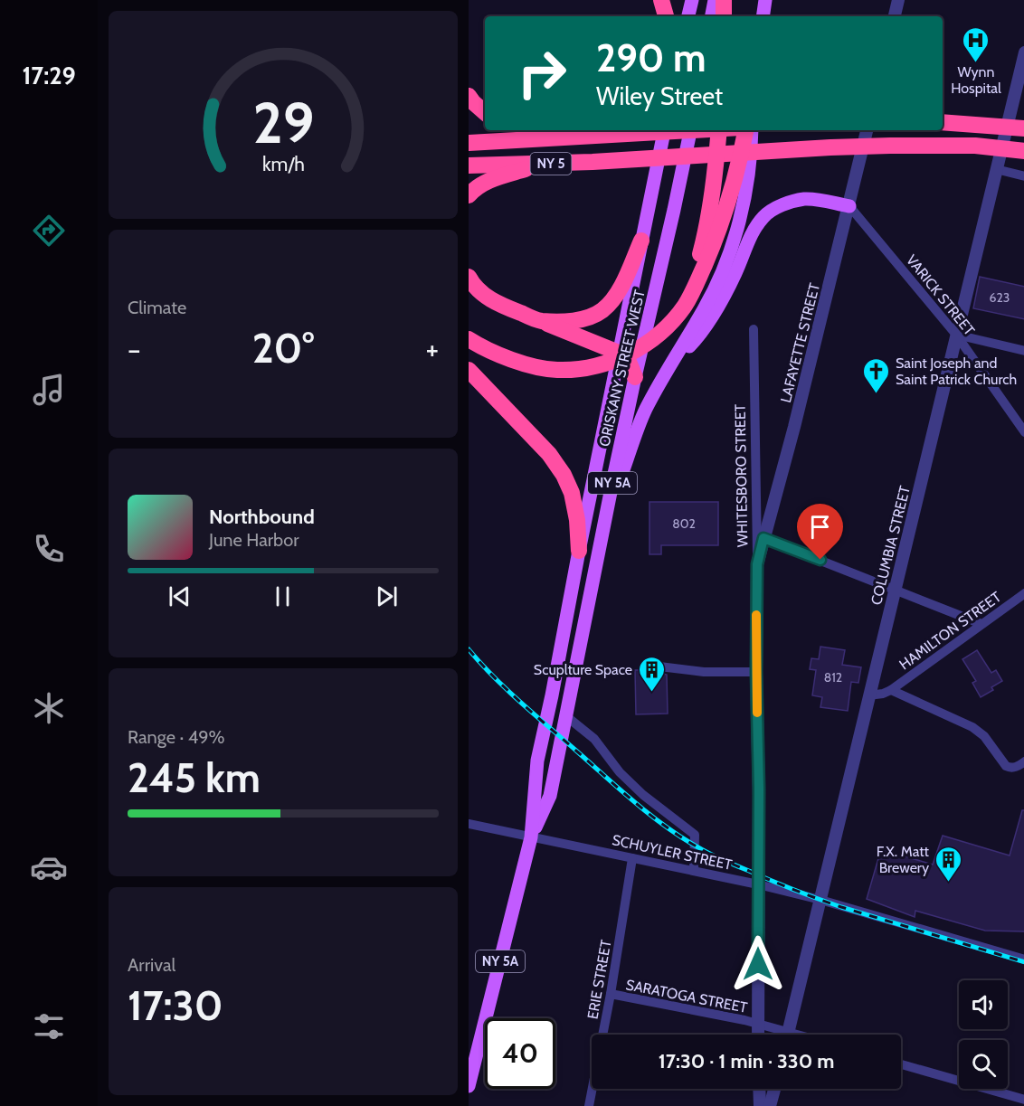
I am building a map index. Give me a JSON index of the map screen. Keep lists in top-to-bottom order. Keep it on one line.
{"streets":{"highway":["NY 5"],"main road":["ORISKANY STREET WEST","NY 5A"],"street":["VARICK STREET","LAFAYETTE STREET","WHITESBORO STREET","COLUMBIA STREET","HAMILTON STREET","SCHUYLER STREET","ERIE STREET","SARATOGA STREET"]},"crossings":[["VARICK STREET","LAFAYETTE STREET"],["VARICK STREET","COLUMBIA STREET"],["LAFAYETTE STREET","WHITESBORO STREET"],["ORISKANY STREET WEST","SCHUYLER STREET"],["WHITESBORO STREET","SCHUYLER STREET"],["WHITESBORO STREET","SARATOGA STREET"],["COLUMBIA STREET","SCHUYLER STREET"],["COLUMBIA STREET","SARATOGA STREET"],["SCHUYLER STREET","ERIE STREET"],["ERIE STREET","SARATOGA STREET"]],"places":{"hospital":["Wynn Hospital"],"church":["Saint Joseph and Saint Patrick Church"],"building":["Scuplture Space","F.X. Matt Brewery"]},"house_numbers":["623","802","812"],"page":{"tabs":"17:29","turn":["290 m","Wiley Street"],"tile":["Climate",["Range · 49%","245 km"],["Arrival","17:30"]],"heat":["−","20°","+"],"song":["Northbound","June Harbor"],"limit":"40","trip":"17:30 · 1 min · 330 m","gauge":["29","km/h"]}}
